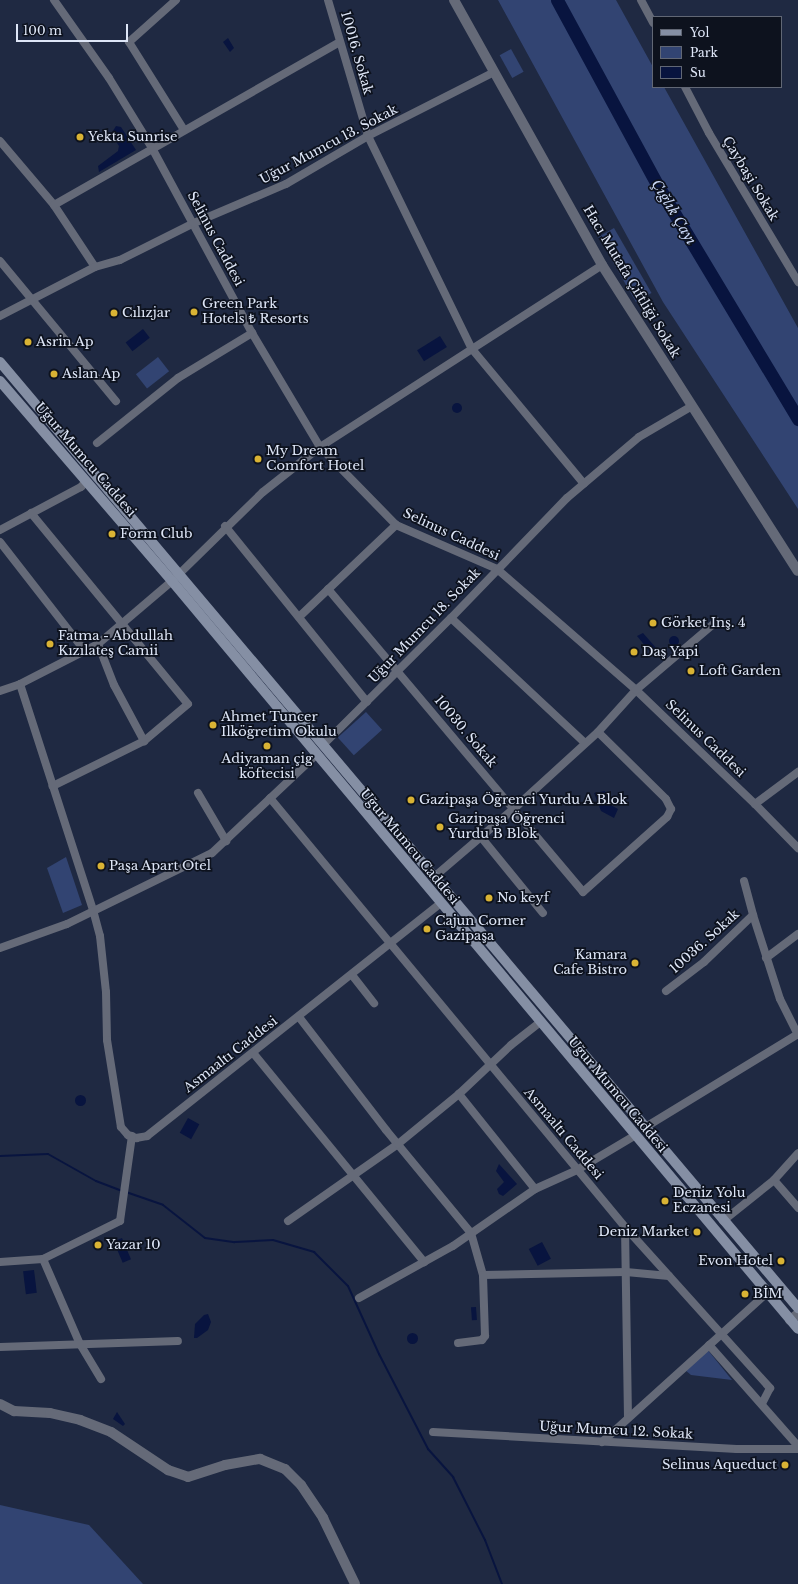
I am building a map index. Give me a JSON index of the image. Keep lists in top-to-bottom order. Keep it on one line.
{"streets":{"main road":["Uğur Mumcu Caddesi"],"street":["10016. Sokak","Uğur Mumcu 13. Sokak","Çaybaşi Sokak","Selinus Caddesi","Hacı Mutafa Çiftliği Sokak","Uğur Mumcu 18. Sokak","10030. Sokak","10036. Sokak","Asmaaltı Caddesi","Uğur Mumcu 12. Sokak"]},"crossings":[["10016. Sokak","Uğur Mumcu 13. Sokak"],["10016. Sokak","Uğur Mumcu 18. Sokak"],["Uğur Mumcu 13. Sokak","Selinus Caddesi"],["Uğur Mumcu 13. Sokak","Hacı Mutafa Çiftliği Sokak"],["Selinus Caddesi","Uğur Mumcu 18. Sokak"],["Hacı Mutafa Çiftliği Sokak","Uğur Mumcu 18. Sokak"],["Uğur Mumcu Caddesi","Uğur Mumcu 18. Sokak"],["Uğur Mumcu Caddesi","Asmaaltı Caddesi"],["Uğur Mumcu 18. Sokak","10030. Sokak"]],"water":["Çığlık Çayı"],"places":["Yekta Sunrise","Green Park Hotels ₺ Resorts","Cılızjar","Asrin Ap","Aslan Ap","My Dream Comfort Hotel","Form Club","Görket Inş. 4","Fatma - Abdullah Kızılateş Camii","Daş Yapi","Loft Garden","Ahmet Tuncer Ilköğretim Okulu","Adiyaman çig köftecisi","Gazipaşa Öğrenci Yurdu A Blok","Gazipaşa Öğrenci Yurdu B Blok","Paşa Apart Otel","No keyf","Cajun Corner Gazipaşa","Kamara Cafe Bistro","Deniz Yolu Eczanesi","Deniz Market","Yazar 10","Evon Hotel","BİM","Selinus Aqueduct"],"legend":["Yol","Park","Su"],"scale_bar":"100 m"}
